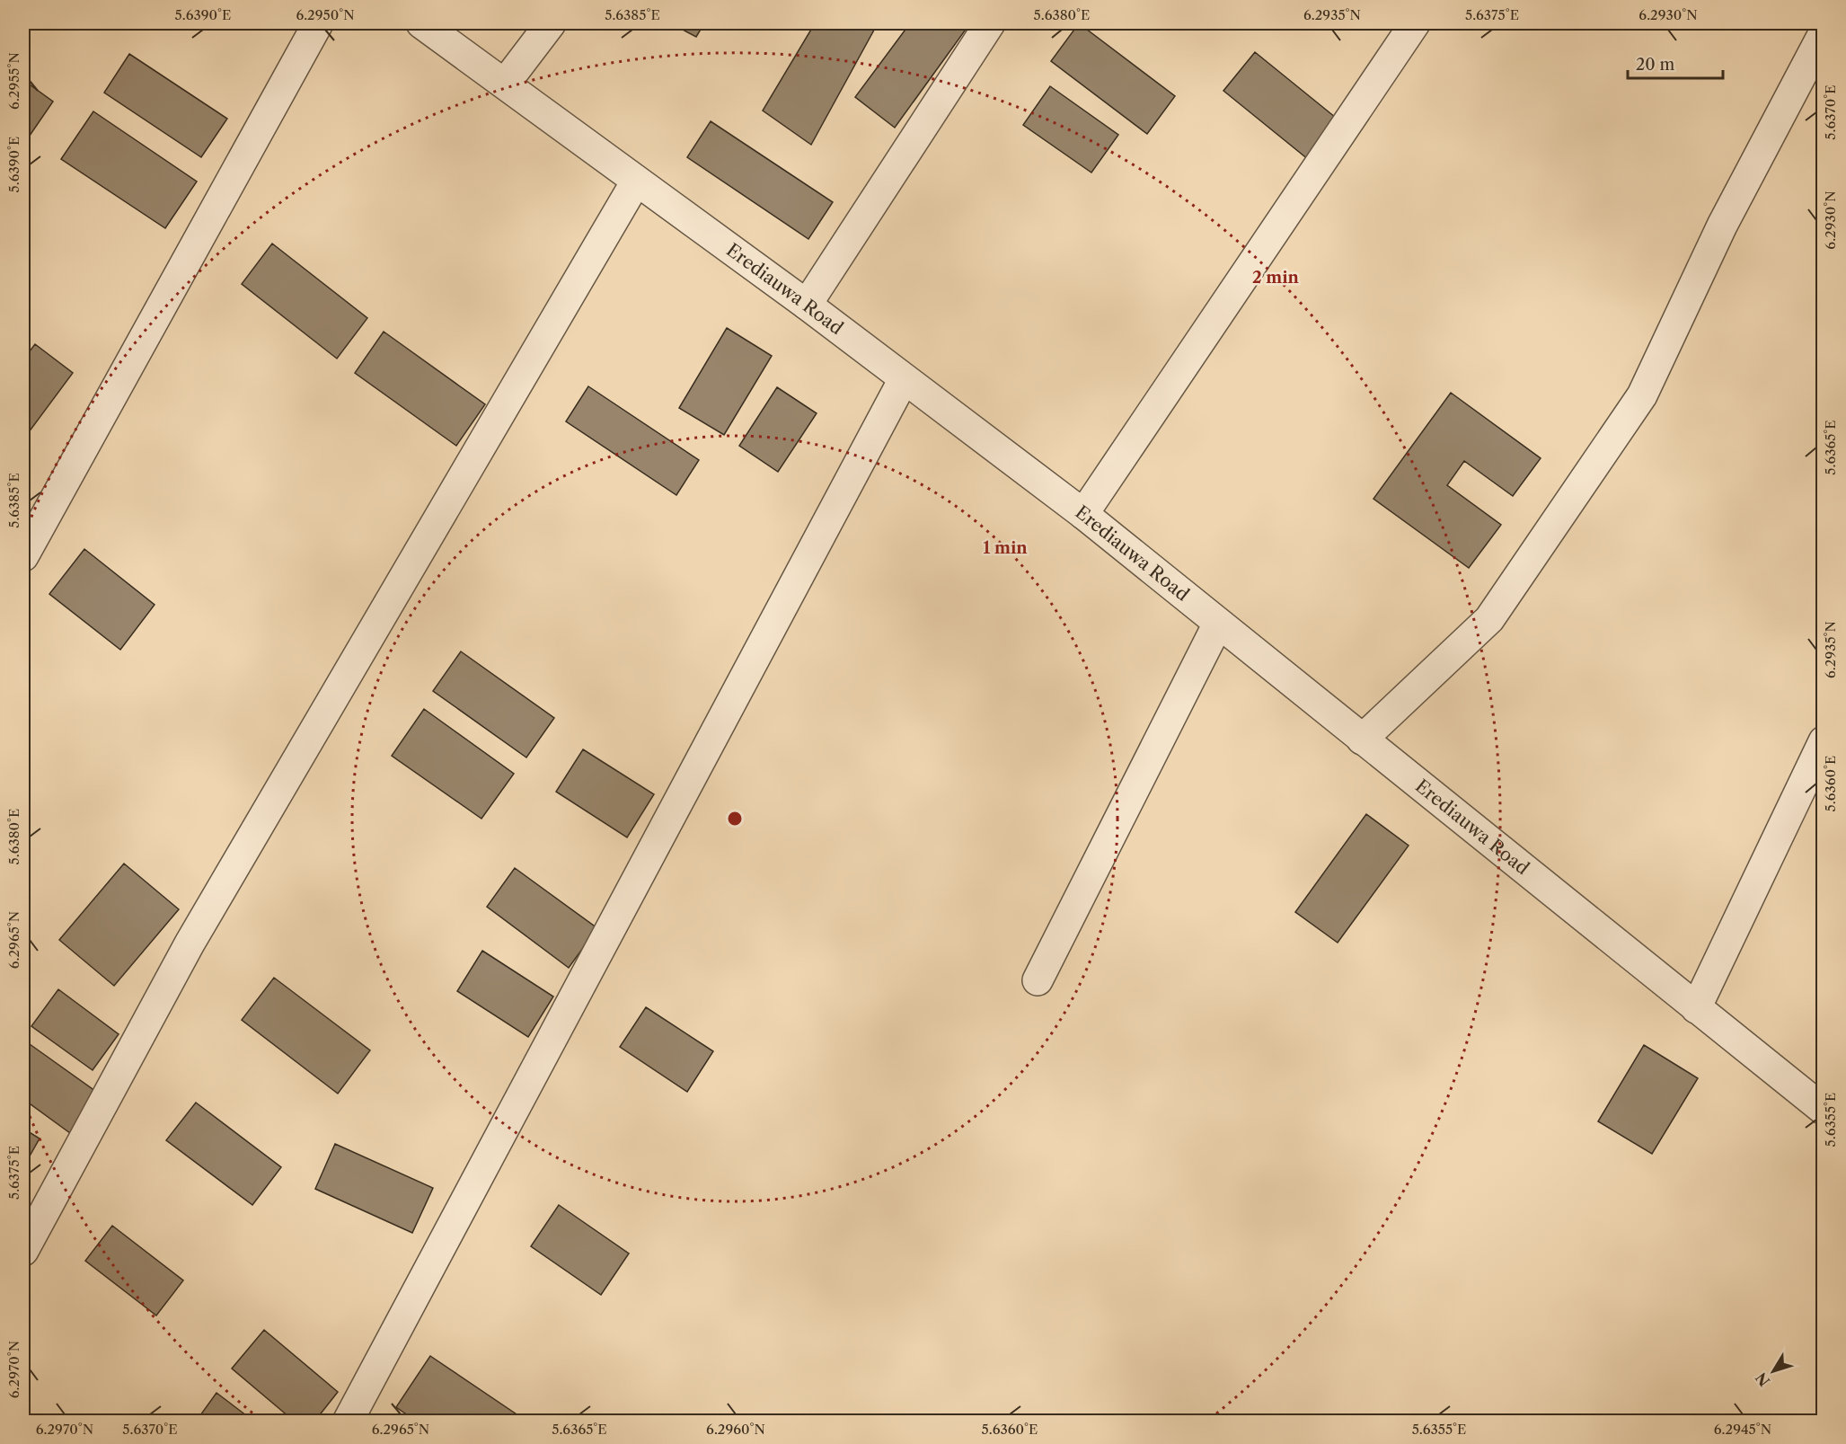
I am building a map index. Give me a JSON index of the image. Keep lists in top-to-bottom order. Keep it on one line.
{"streets":{"street":["Erediauwa Road"]},"scale_bar":"20 m","north":"bottom left","coordinates":["5.6390°E","6.2950°N","5.6385°E","5.6380°E","6.2935°N","5.6375°E","6.2930°N","6.2955°N","5.6370°E","5.6365°E","5.6360°E","6.2965°N","5.6355°E","6.2970°N","6.2960°N","6.2945°N"],"rings":["2 min","1 min"]}
